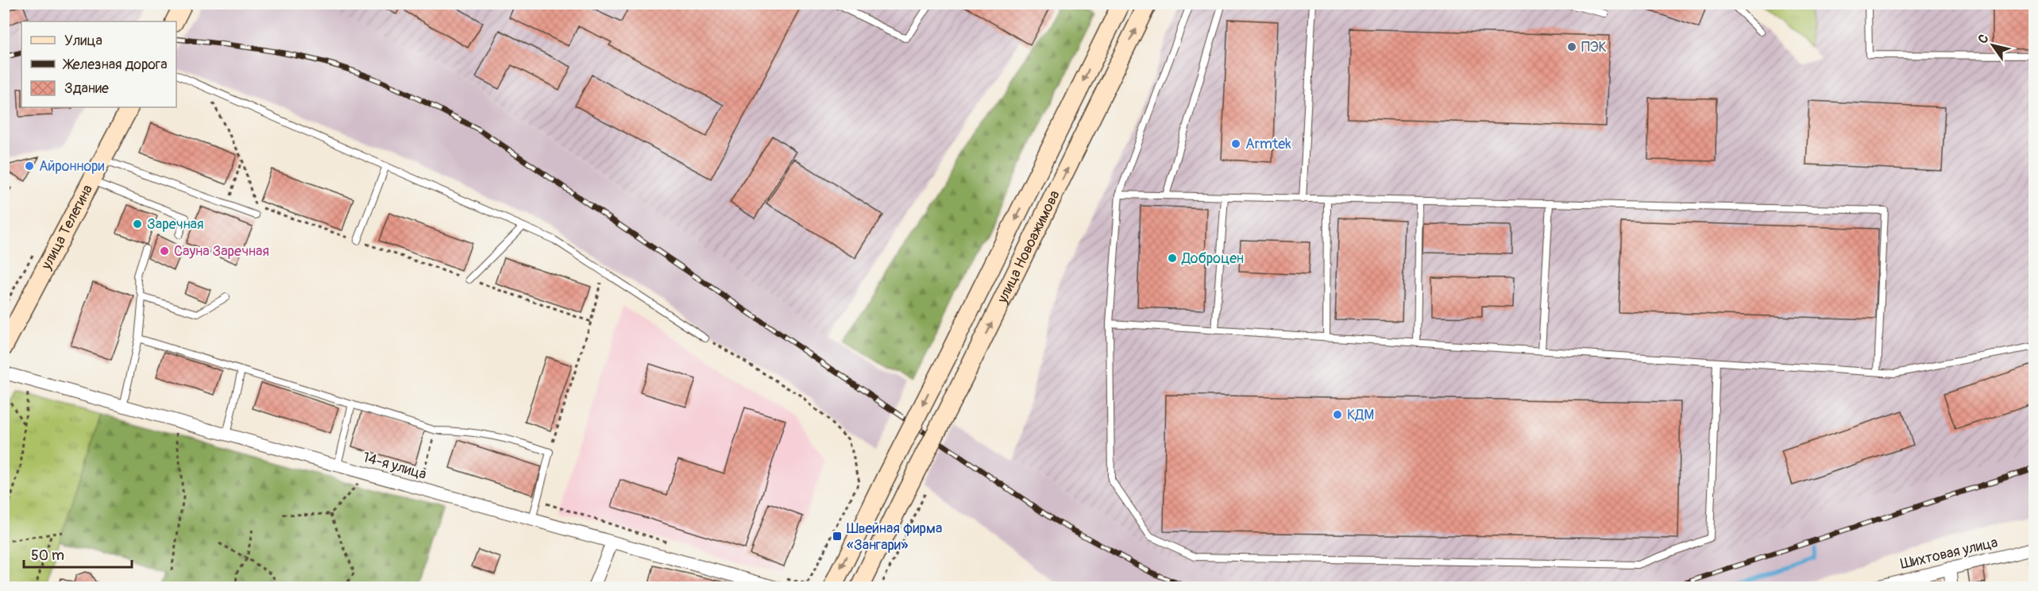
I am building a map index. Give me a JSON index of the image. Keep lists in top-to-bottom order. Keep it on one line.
{"streets":{"main road":["улица Телегина","улица Новоажимова"],"street":["14-я улица","Шихтовая улица"]},"places":{"other":["ПЭК","Armtek","Айроннори","Заречная","Сауна Заречная","Доброцен","КДМ"],"transit":["Швейная фирма «Зангари»"]},"legend":["Улица","Железная дорога","Здание"],"scale_bar":"50 m","north":"top left"}
